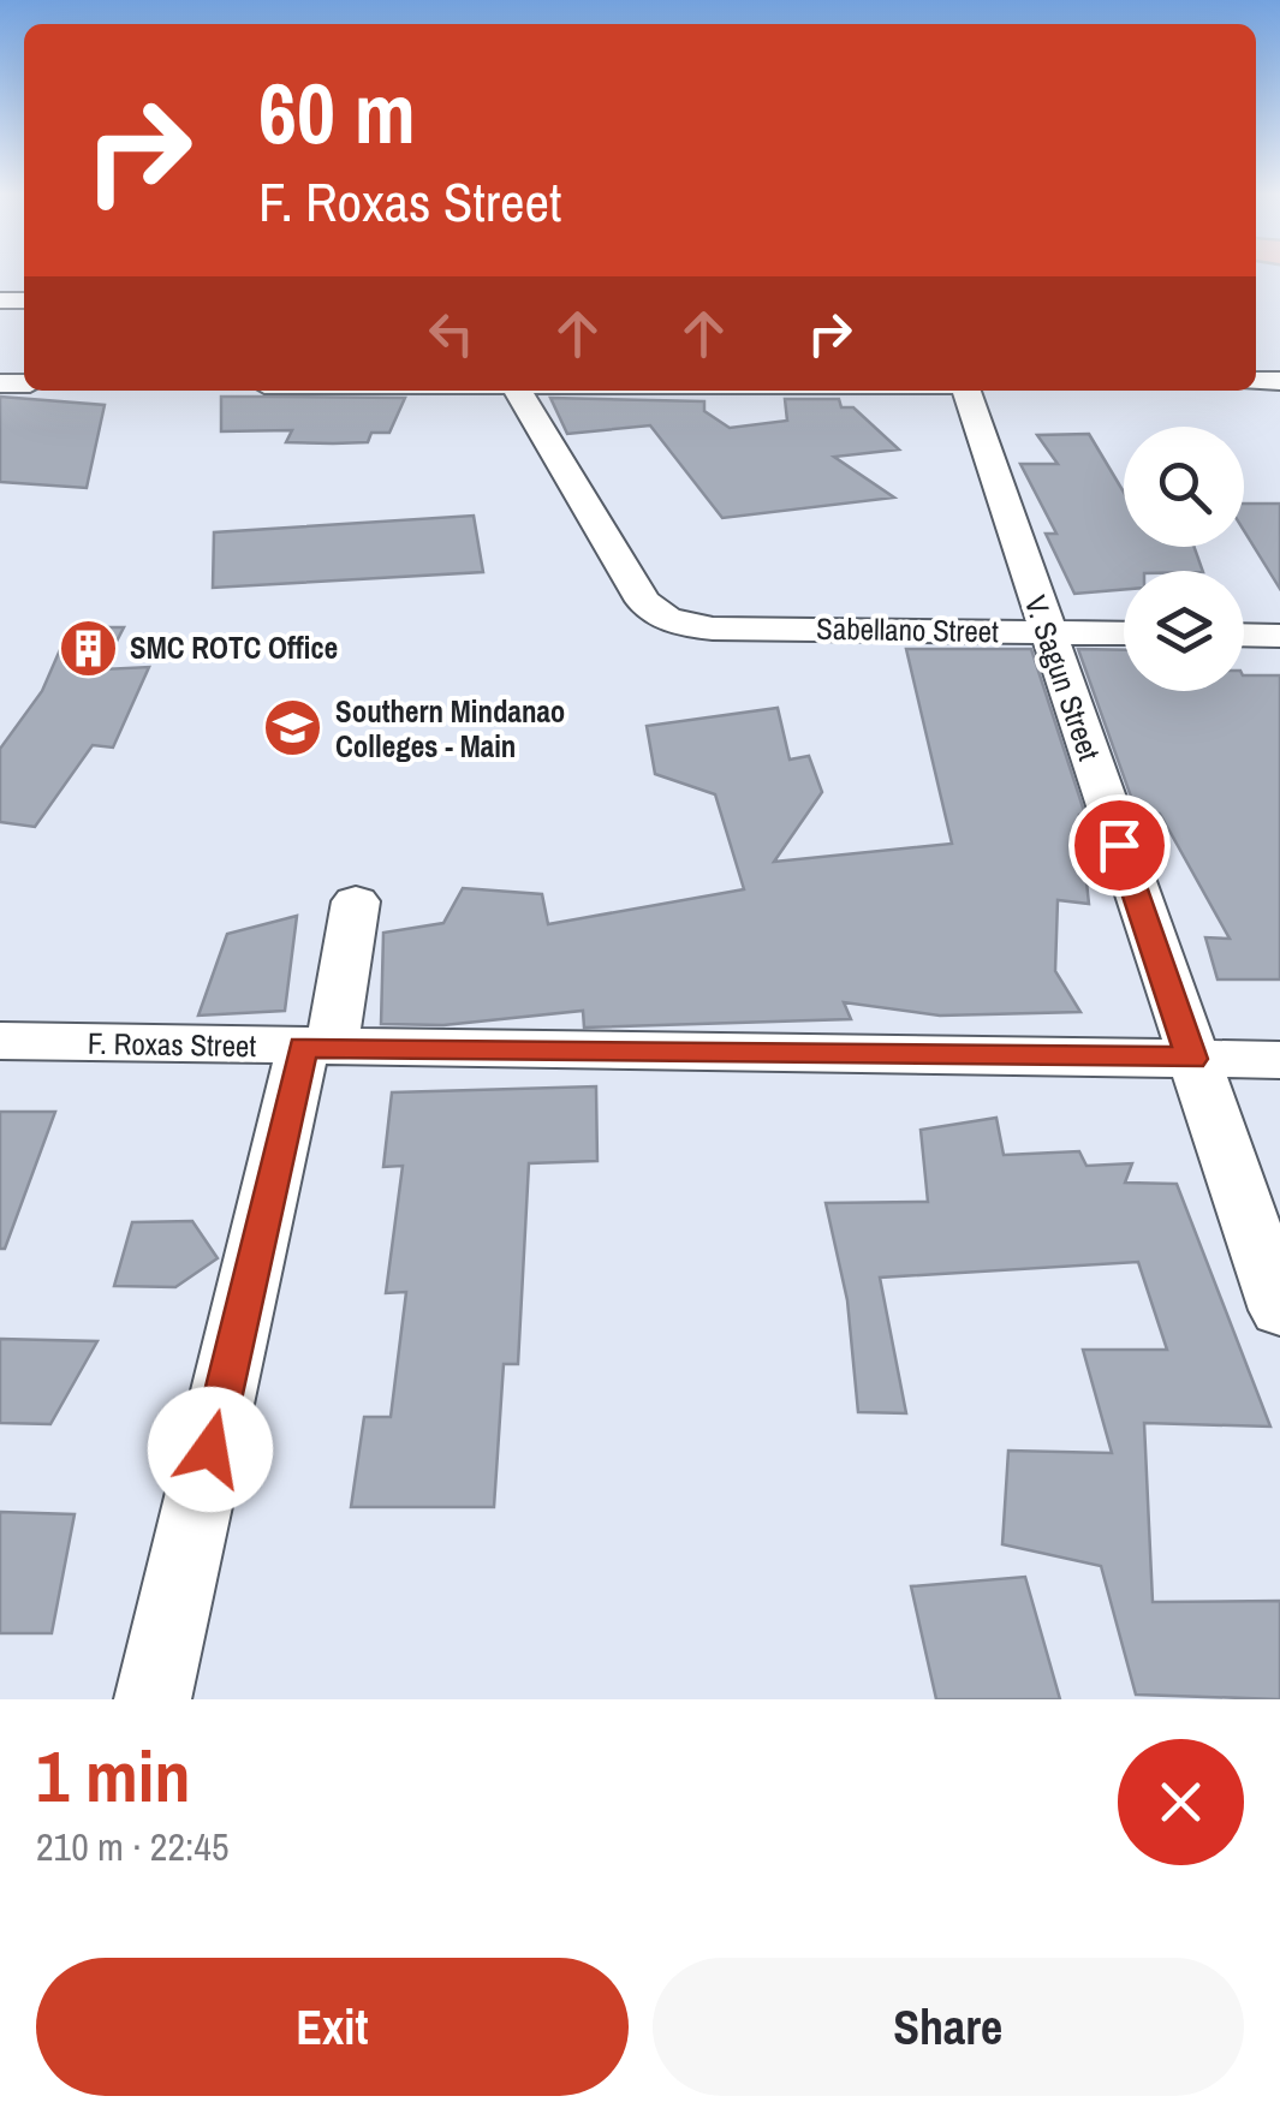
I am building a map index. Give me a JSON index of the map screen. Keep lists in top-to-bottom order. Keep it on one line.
{"streets":{"street":["Sabellano Street","V. Sagun Street","F. Roxas Street"]},"crossings":[["Sabellano Street","V. Sagun Street"],["V. Sagun Street","F. Roxas Street"]],"places":{"building":["SMC ROTC Office"],"school or university":["Southern Mindanao Colleges - Main"]},"page":{"turn":["60 m","F. Roxas Street"],"heading":["1 min","210 m · 22:45"],"buttons":["Exit","Share"]}}
